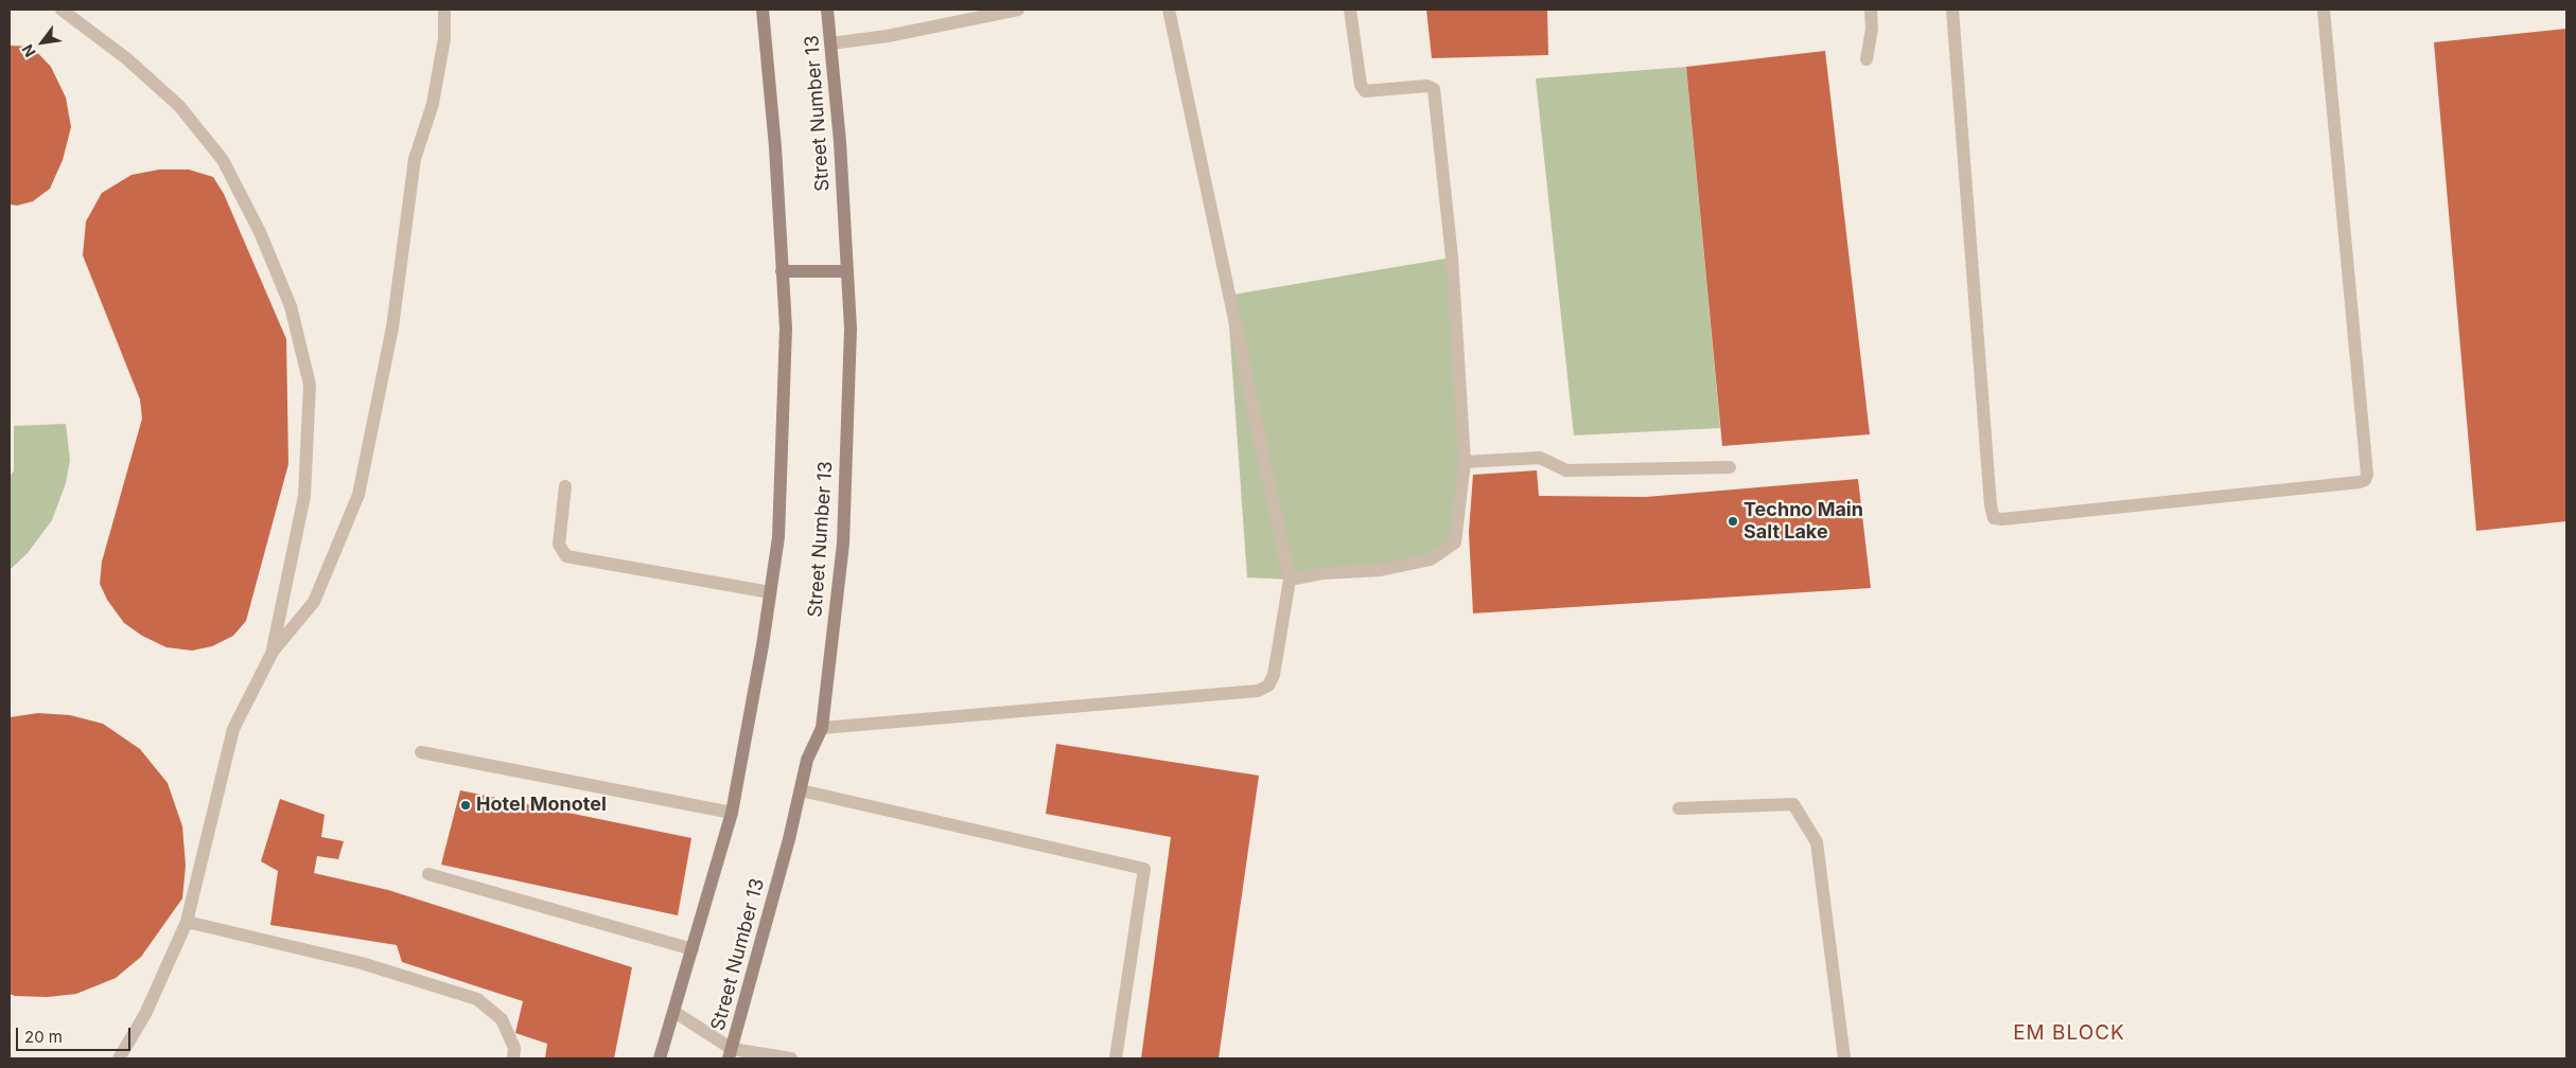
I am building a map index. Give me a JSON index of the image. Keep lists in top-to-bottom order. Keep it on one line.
{"streets":{"main road":["Street Number 13"]},"districts":["EM BLOCK"],"places":["Techno Main Salt Lake","Hotel Monotel"],"scale_bar":"20 m","north":"bottom left"}
